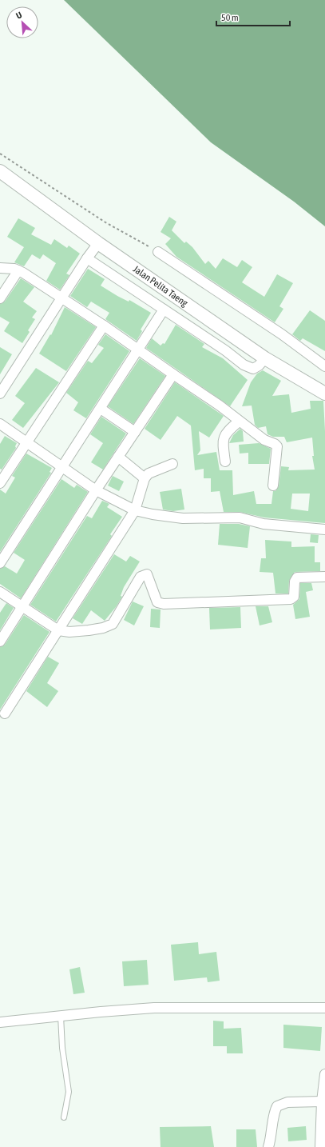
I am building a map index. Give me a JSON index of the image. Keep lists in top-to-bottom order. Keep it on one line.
{"streets":{"street":["Jalan Pelita Taeng"]},"scale_bar":"50 m","north":"top left"}
